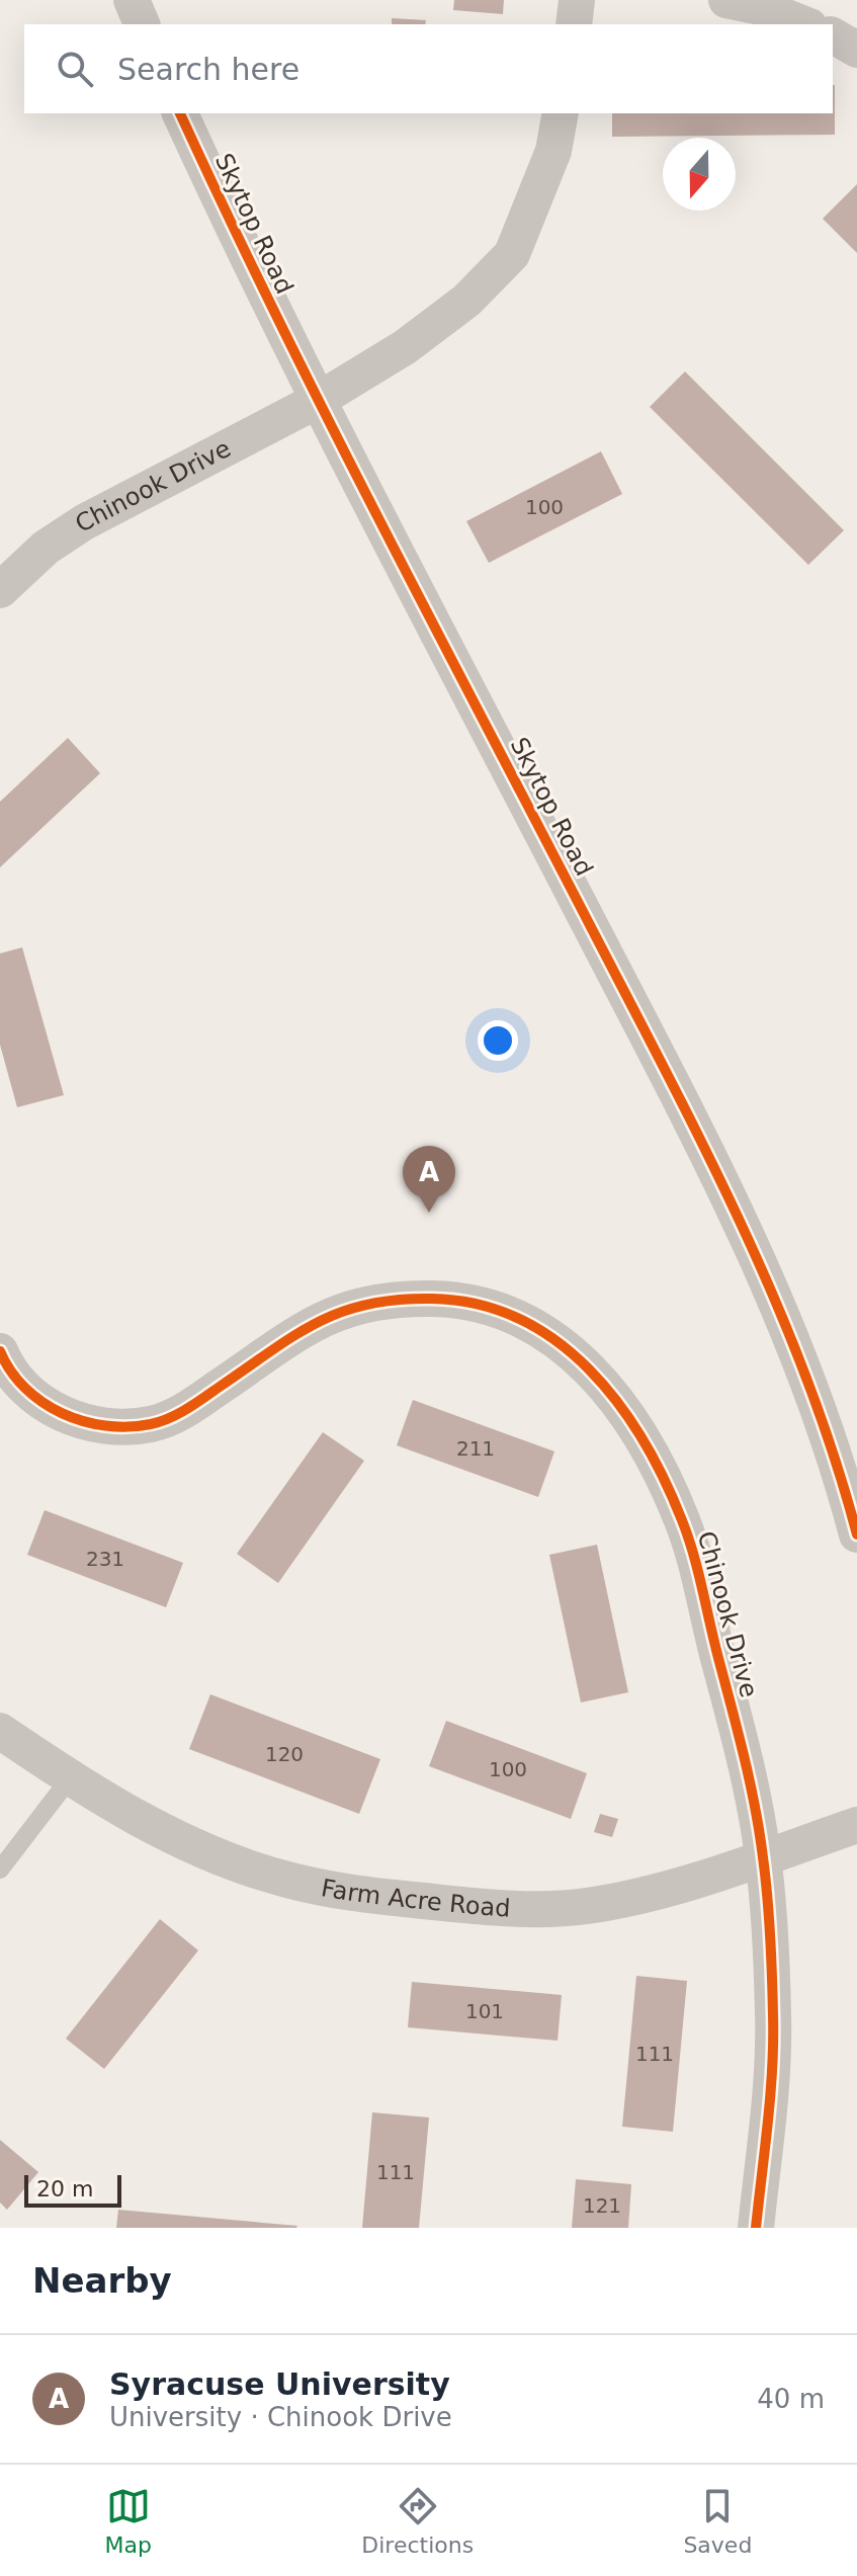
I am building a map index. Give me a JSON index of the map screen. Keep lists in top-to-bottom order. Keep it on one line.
{"streets":{"street":["Skytop Road","Chinook Drive","Farm Acre Road"]},"crossings":[["Skytop Road","Chinook Drive"],["Chinook Drive","Farm Acre Road"]],"house_numbers":["100","211","231","120","100","101","111","111","121"],"scale_bar":"20 m","north":"bottom","page":{"search":"Search here","pins":"A","scale":"20 m","heading":"Nearby","list":[{"mark":"A","name":"Syracuse University","note":"University · Chinook Drive","value":"40 m"}],"nav":["Map","Directions","Saved"]}}
